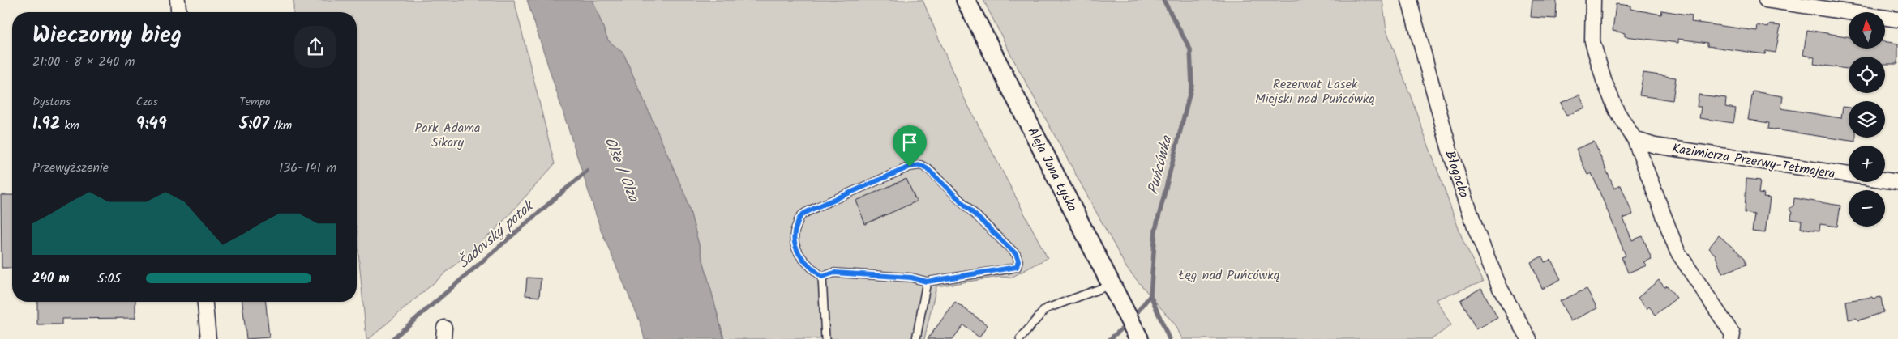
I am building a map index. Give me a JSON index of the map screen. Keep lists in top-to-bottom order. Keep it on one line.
{"streets":{"street":["Kazimierza Przerwy-Tetmajera","Aleja Jana Łyska","Błogocka"]},"water":["Puńcówka","Olše / Olza","Šadovský potok"],"parks":["Rezerwat Lasek Miejski nad Puńcówką","Park Adama Sikory","Łęg nad Puńcówką"],"north":"top","page":{"map_buttons":["+","−"],"heading":["Wieczorny bieg","21:00 · 8 × 240 m"],"stats":[["Dystans","1.92 km"],["Czas","9:49"],["Tempo","5:07 /km"]],"chart":["Przewyższenie","136–141 m"],"list":[{"name":"240 m","note":"5:05"}]}}
